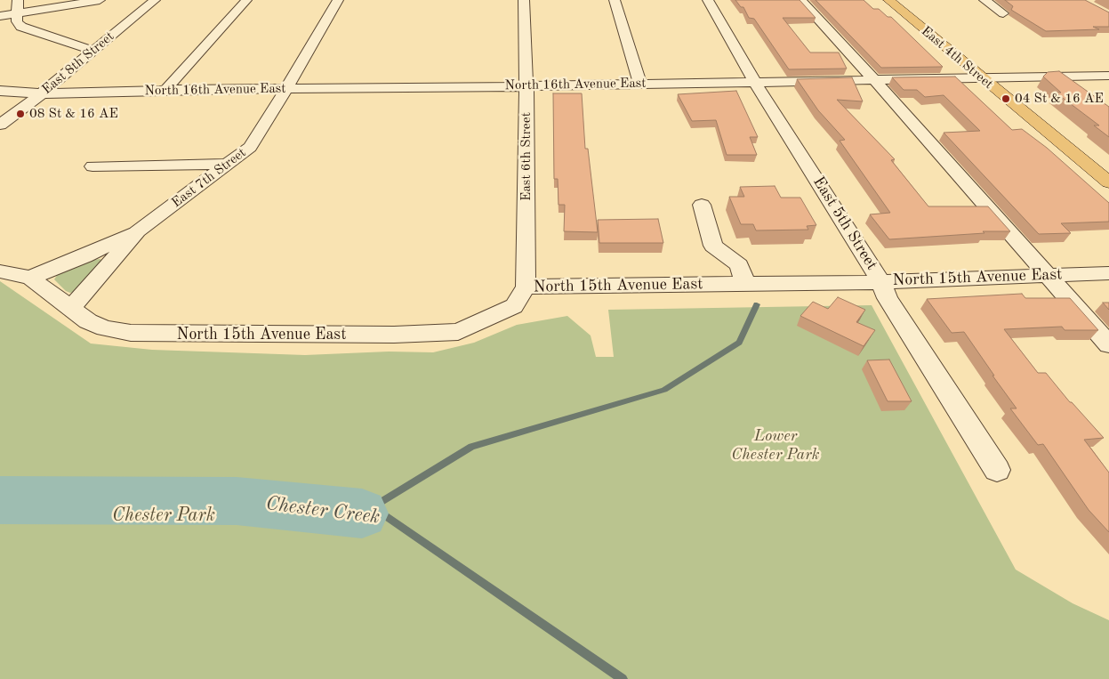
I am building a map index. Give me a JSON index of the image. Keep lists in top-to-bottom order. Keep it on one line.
{"streets":{"main road":["East 4th Street"],"street":["East 8th Street","North 16th Avenue East","East 6th Street","East 7th Street","East 5th Street","North 15th Avenue East"]},"crossings":[["East 4th Street","North 16th Avenue East"],["East 8th Street","North 16th Avenue East"],["North 16th Avenue East","East 6th Street"],["North 16th Avenue East","East 7th Street"],["North 16th Avenue East","East 5th Street"],["East 6th Street","North 15th Avenue East"],["East 7th Street","North 15th Avenue East"],["East 5th Street","North 15th Avenue East"]],"water":["Chester Creek"],"parks":["Lower Chester Park","Chester Park"],"places":["04 St & 16 AE","08 St & 16 AE"]}
